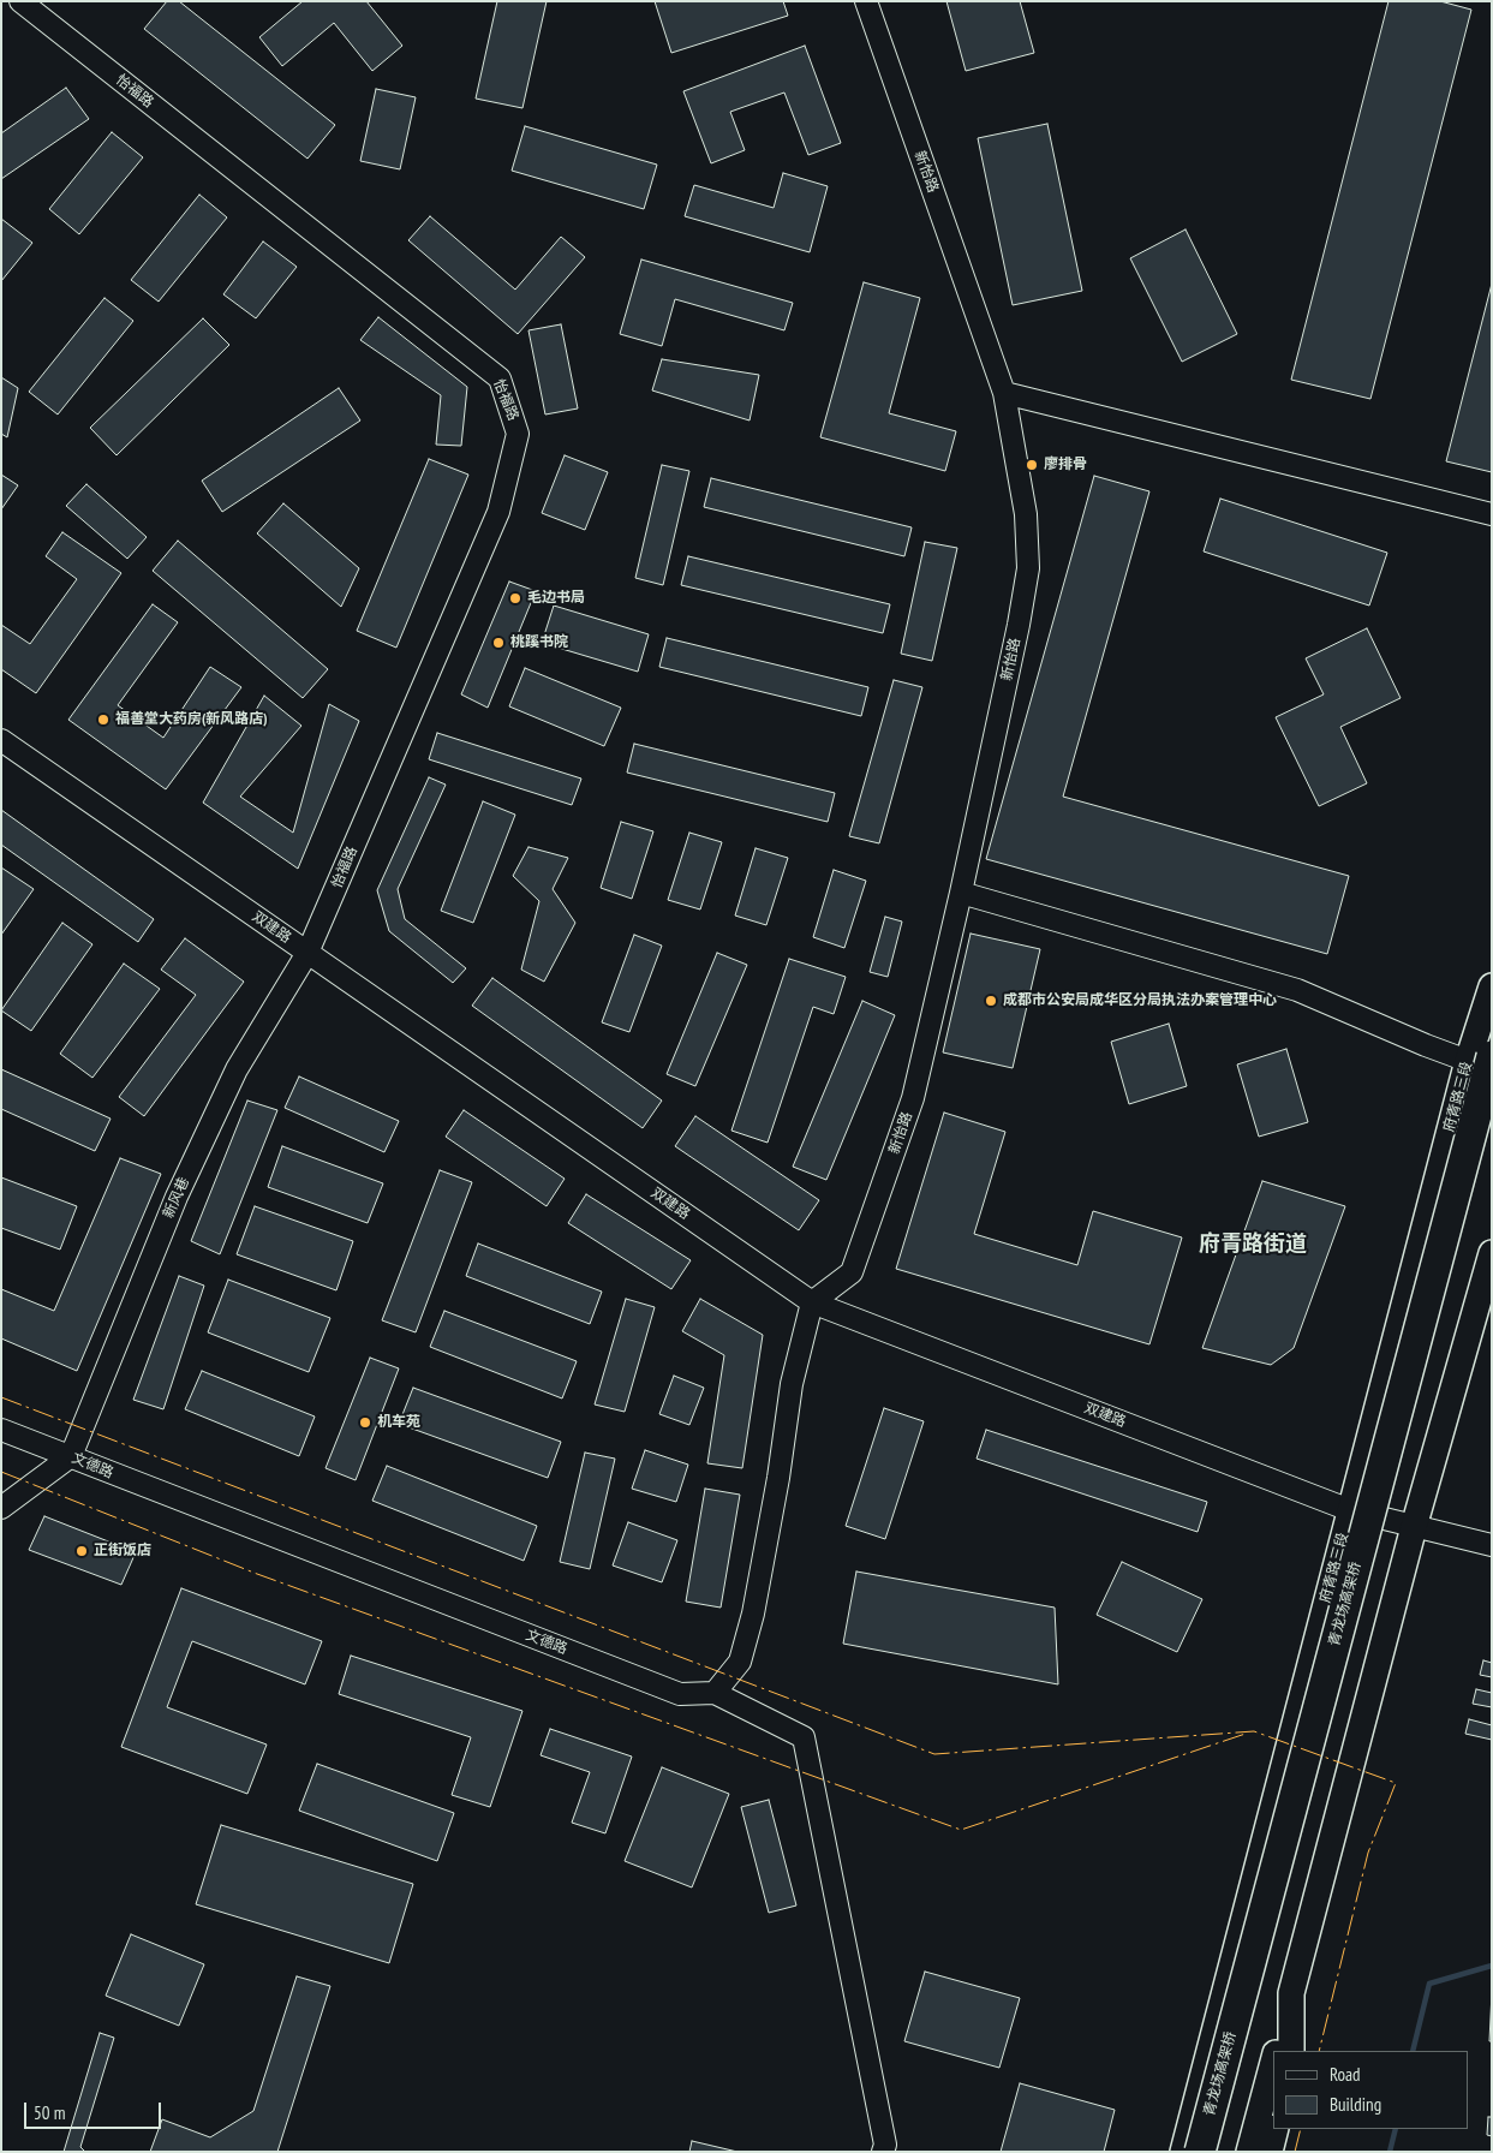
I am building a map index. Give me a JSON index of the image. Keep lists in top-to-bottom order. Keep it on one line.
{"streets":{"highway":["青龙场高架桥"],"main road":["府青路三段"],"street":["怡福路","新怡路","双建路","新风巷","文德路"]},"crossings":[["怡福路","双建路"],["怡福路","新风巷"],["新怡路","双建路"],["双建路","府青路三段"],["双建路","新风巷"],["府青路三段","青龙场高架桥"],["新风巷","文德路"]],"districts":["府青路街道"],"places":["廖排骨","毛边书局","桃蹊书院","福善堂大药房(新风路店)","成都市公安局成华区分局执法办案管理中心","机车苑","正街饭店"],"legend":["Road","Building"],"scale_bar":"50 m"}
